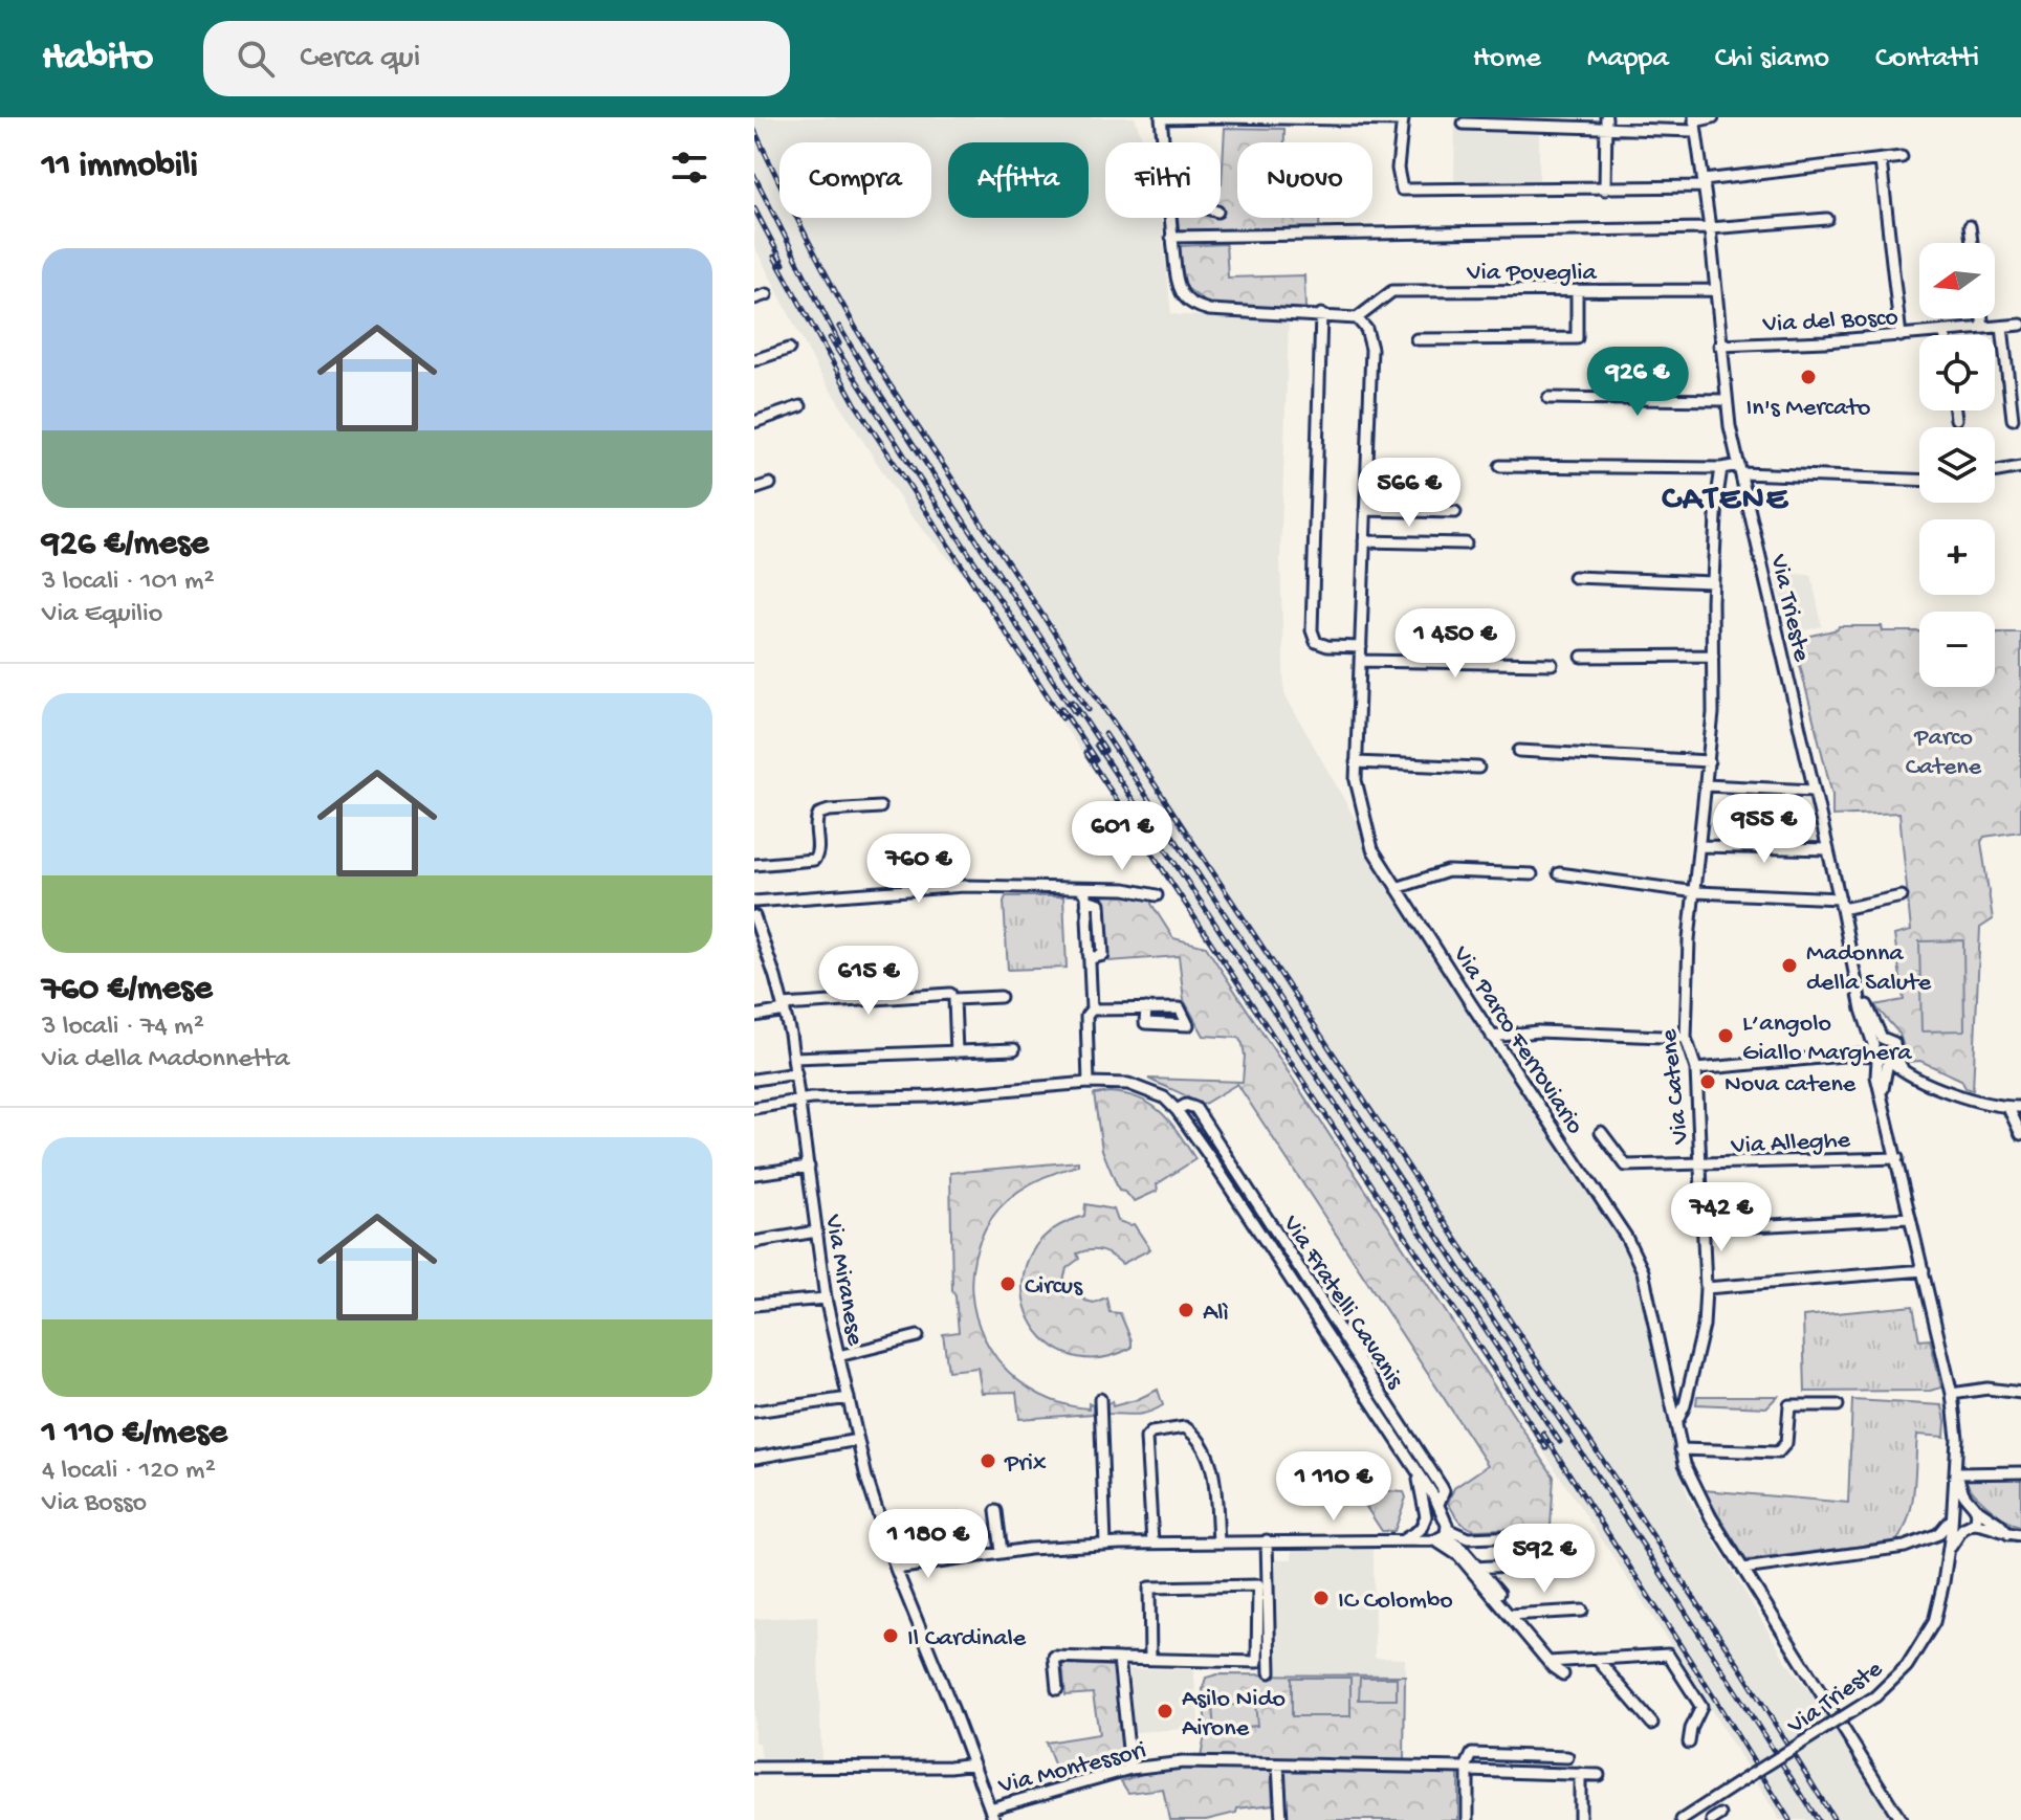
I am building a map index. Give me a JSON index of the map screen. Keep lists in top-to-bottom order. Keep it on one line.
{"streets":{"street":["Via Poveglia","Via del Bosco","Via Trieste","Via Parco Ferroviario","Via Catene","Via Alleghe","Via Miranese","Via Fratelli Cavanis","Via Montessori"]},"crossings":[["Via Poveglia","Via Trieste"],["Via Poveglia","Via Parco Ferroviario"],["Via del Bosco","Via Trieste"],["Via Trieste","Via Alleghe"],["Via Parco Ferroviario","Via Catene"],["Via Catene","Via Alleghe"],["Via Miranese","Via Fratelli Cavanis"],["Via Miranese","Via Montessori"]],"districts":["CATENE"],"parks":["Parco Catene"],"places":["In's Mercato","Madonna della Salute","L’angolo Giallo Marghera","Nova catene","Circus","Alì","Prix","IC Colombo","Il Cardinale","Asilo Nido Airone"],"north":"left","page":{"header":"Habito","search":"Cerca qui","nav":["Home","Mappa","Chi siamo","Contatti"],"heading":"11 immobili","chip":["Compra","Affitta","Filtri","Nuovo"],"list":[{"name":"926 €/mese","note":"3 locali · 101 m² · Via Equilio"},{"name":"760 €/mese","note":"3 locali · 74 m² · Via della Madonnetta"},{"name":"1 110 €/mese","note":"4 locali · 120 m² · Via Bosso"}],"map_buttons":["+","−"],"price":["926 €","566 €","1 450 €","955 €","601 €","760 €","615 €","742 €","1 110 €","1 180 €","592 €"]}}
